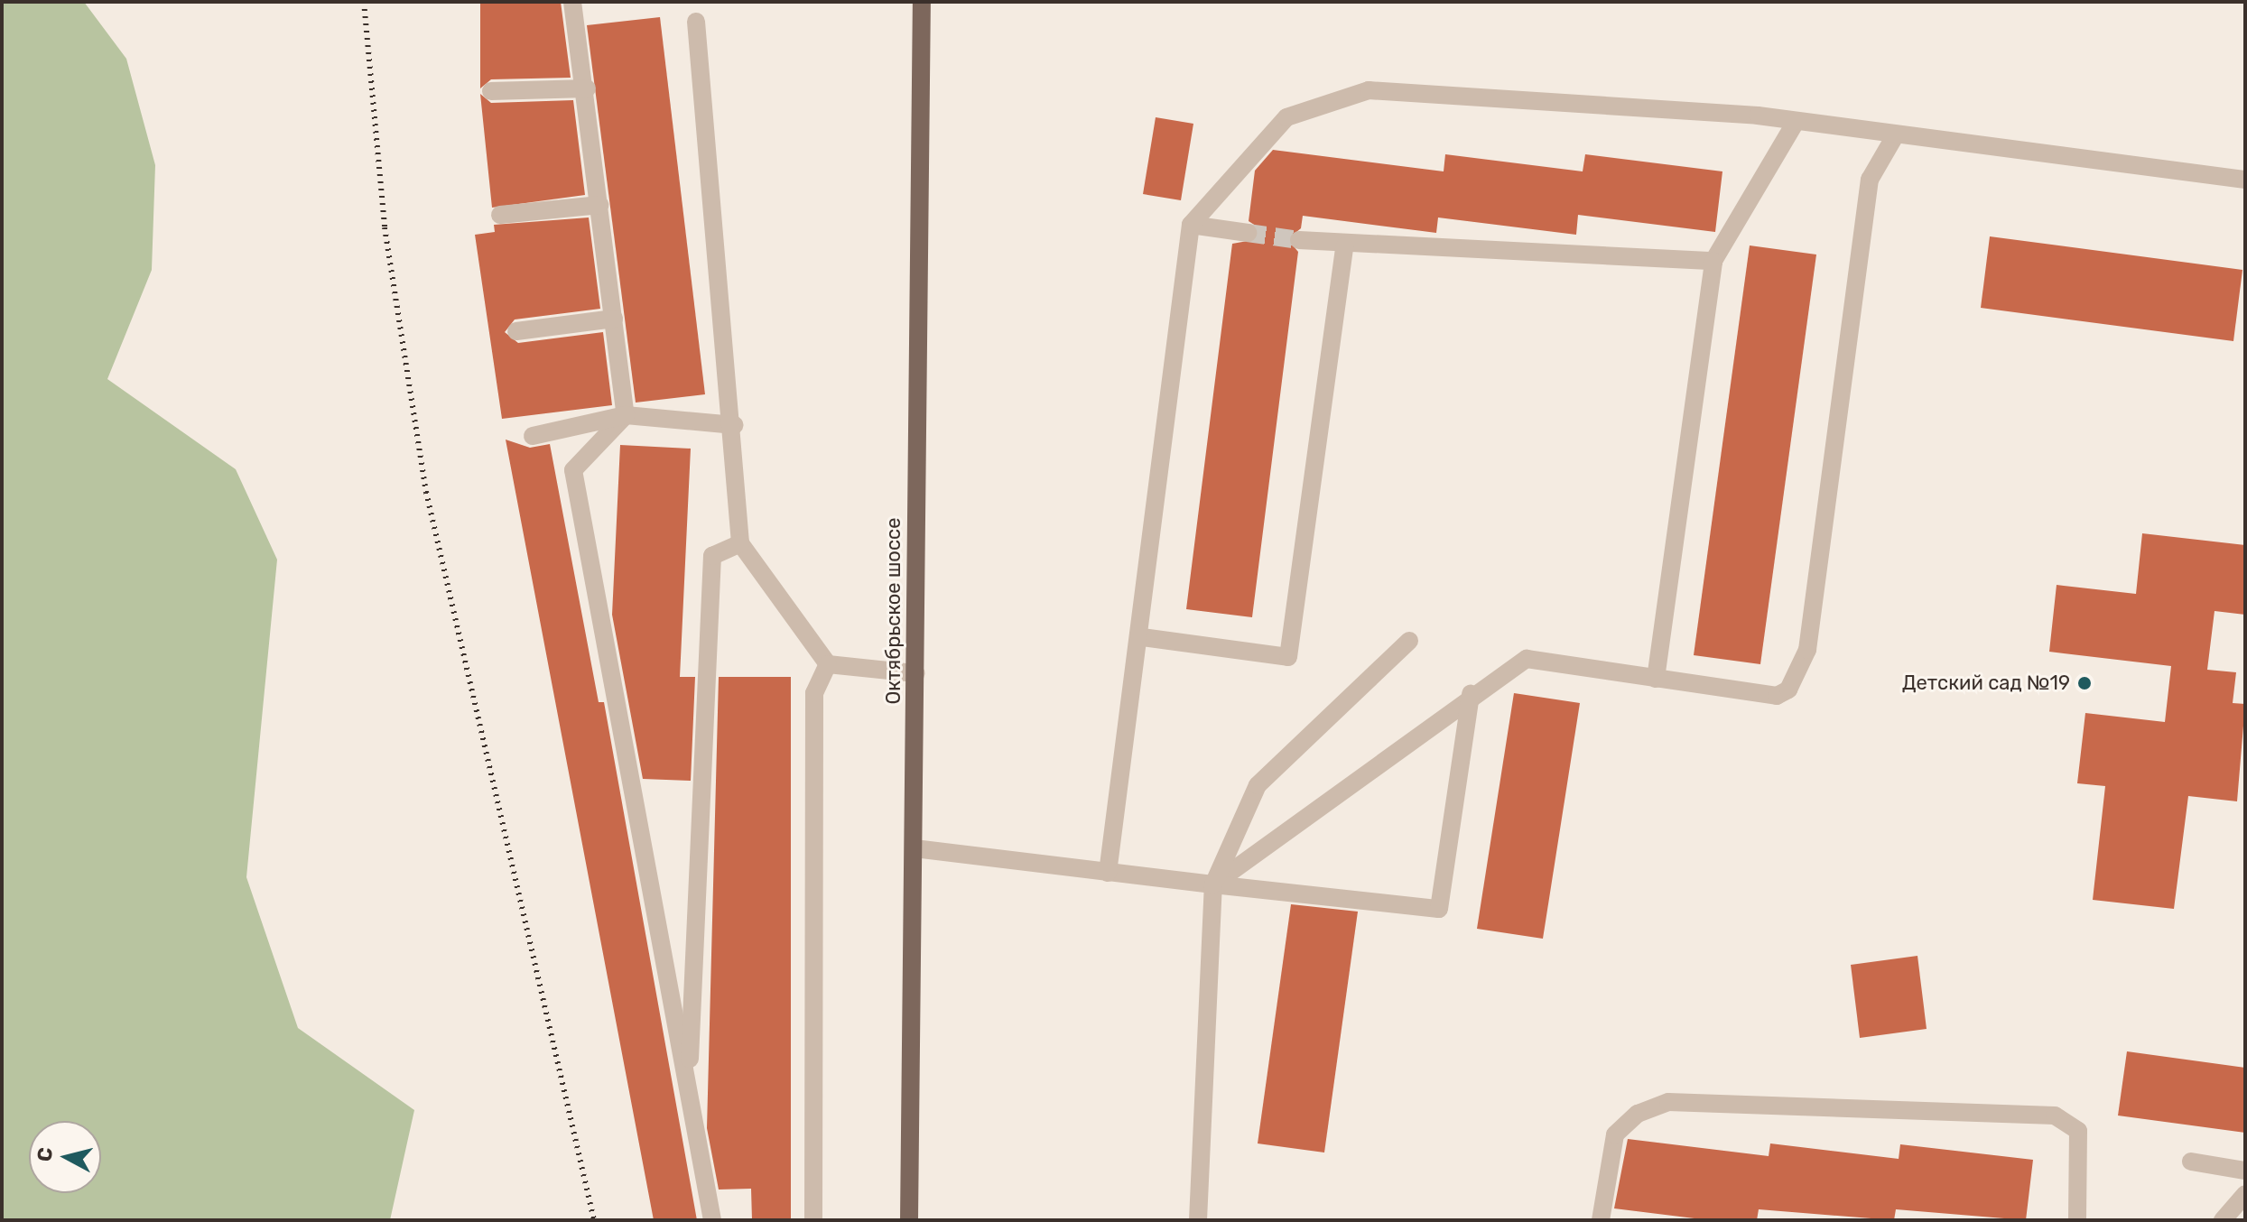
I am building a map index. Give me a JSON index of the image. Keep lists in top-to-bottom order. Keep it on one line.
{"streets":{"main road":["Октябрьское шоссе"]},"places":["Детский сад №19"],"north":"left"}
